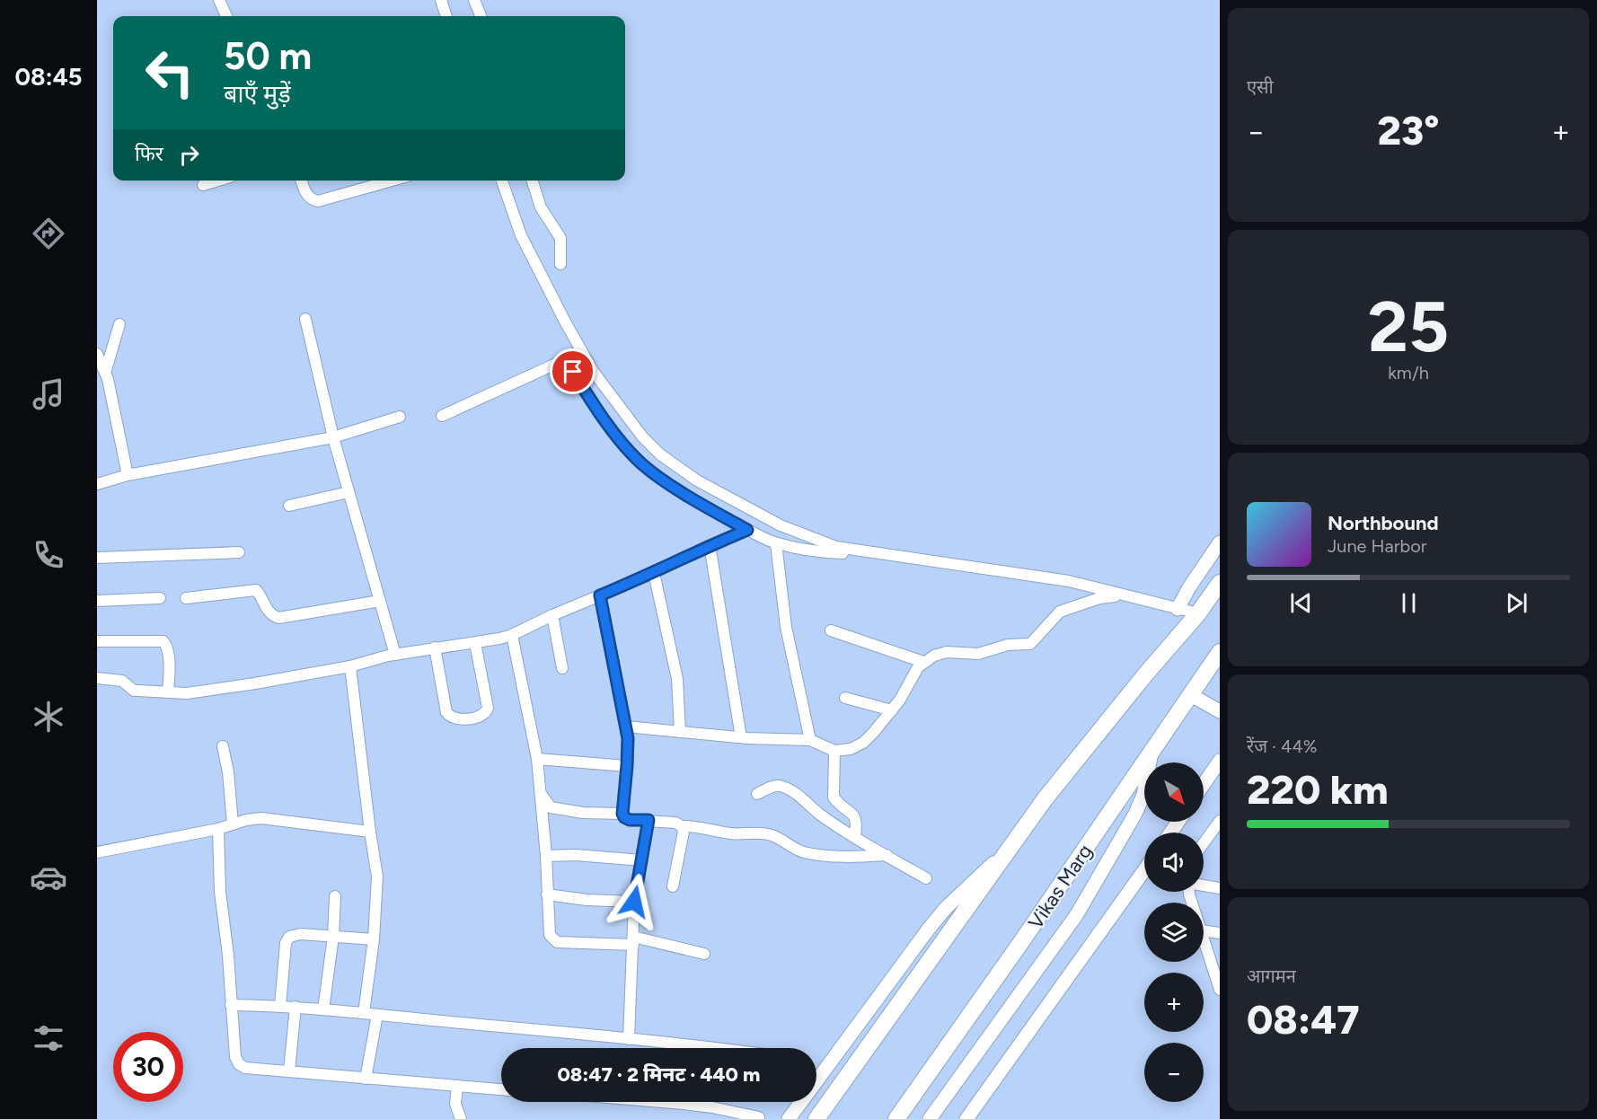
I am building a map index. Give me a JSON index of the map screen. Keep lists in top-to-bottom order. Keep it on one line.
{"streets":{"main road":["Vikas Marg"]},"north":"bottom right","page":{"tabs":"08:45","tile":["एसी",["25","km/h"],["रेंज · 44%","220 km"],["आगमन","08:47"]],"turn":["50 m","बाएँ मुड़ें"],"heat":["−","23°","+"],"then":"फिर","song":["Northbound","June Harbor"],"map_buttons":["+","−"],"limit":"30","trip":"08:47 · 2 मिनट · 440 m"}}
